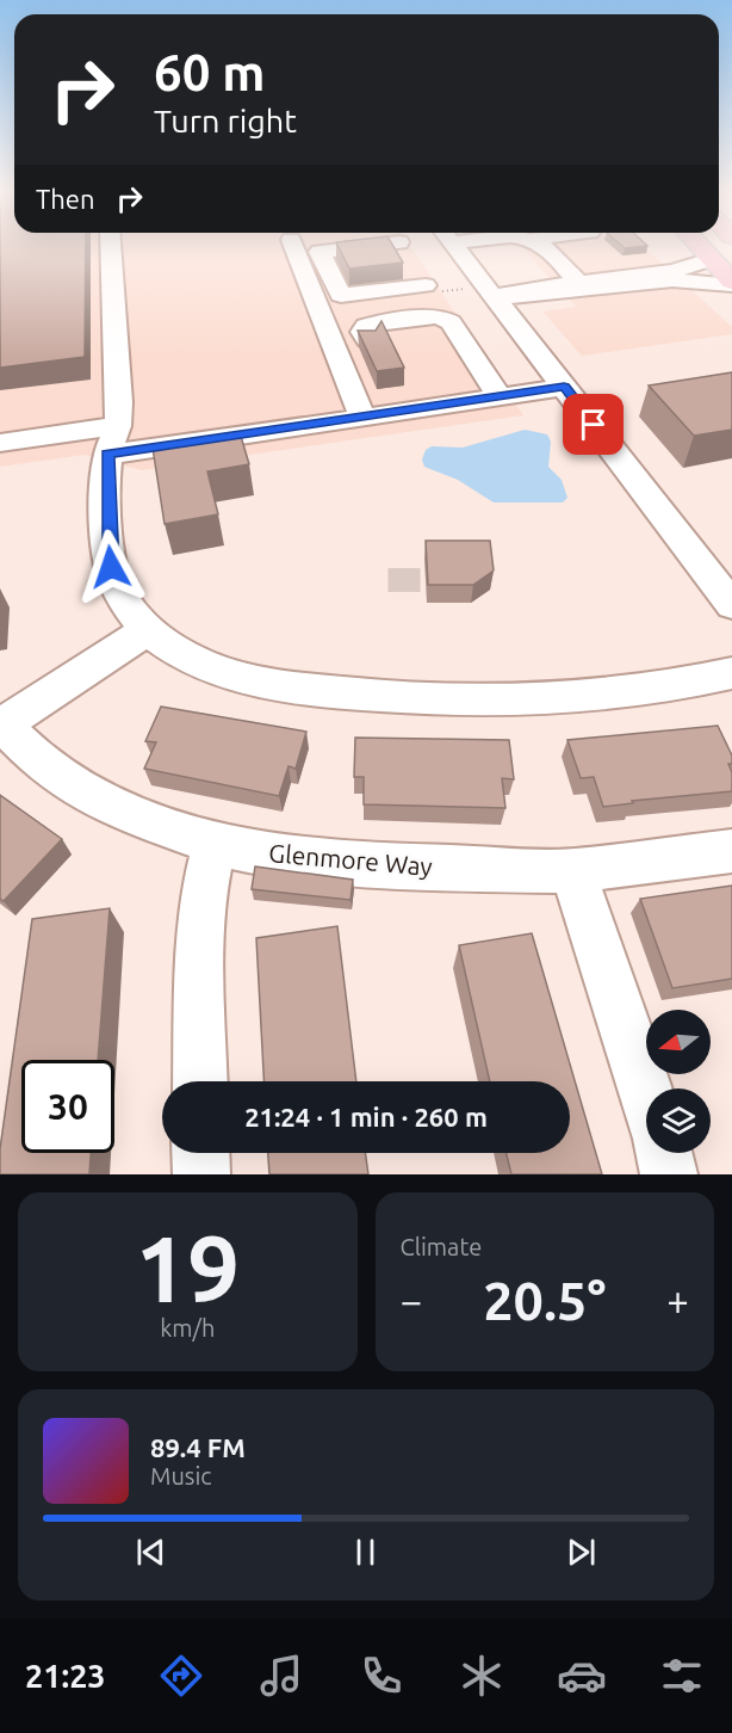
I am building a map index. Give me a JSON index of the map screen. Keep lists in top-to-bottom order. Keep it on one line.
{"streets":{"street":["Glenmore Way"]},"north":"left","page":{"turn":["60 m","Turn right"],"then":"Then","limit":"30","trip":"21:24 · 1 min · 260 m","tile":[["19","km/h"],"Climate"],"heat":["−","20.5°","+"],"song":["89.4 FM","Music"],"tabs":"21:23"}}
